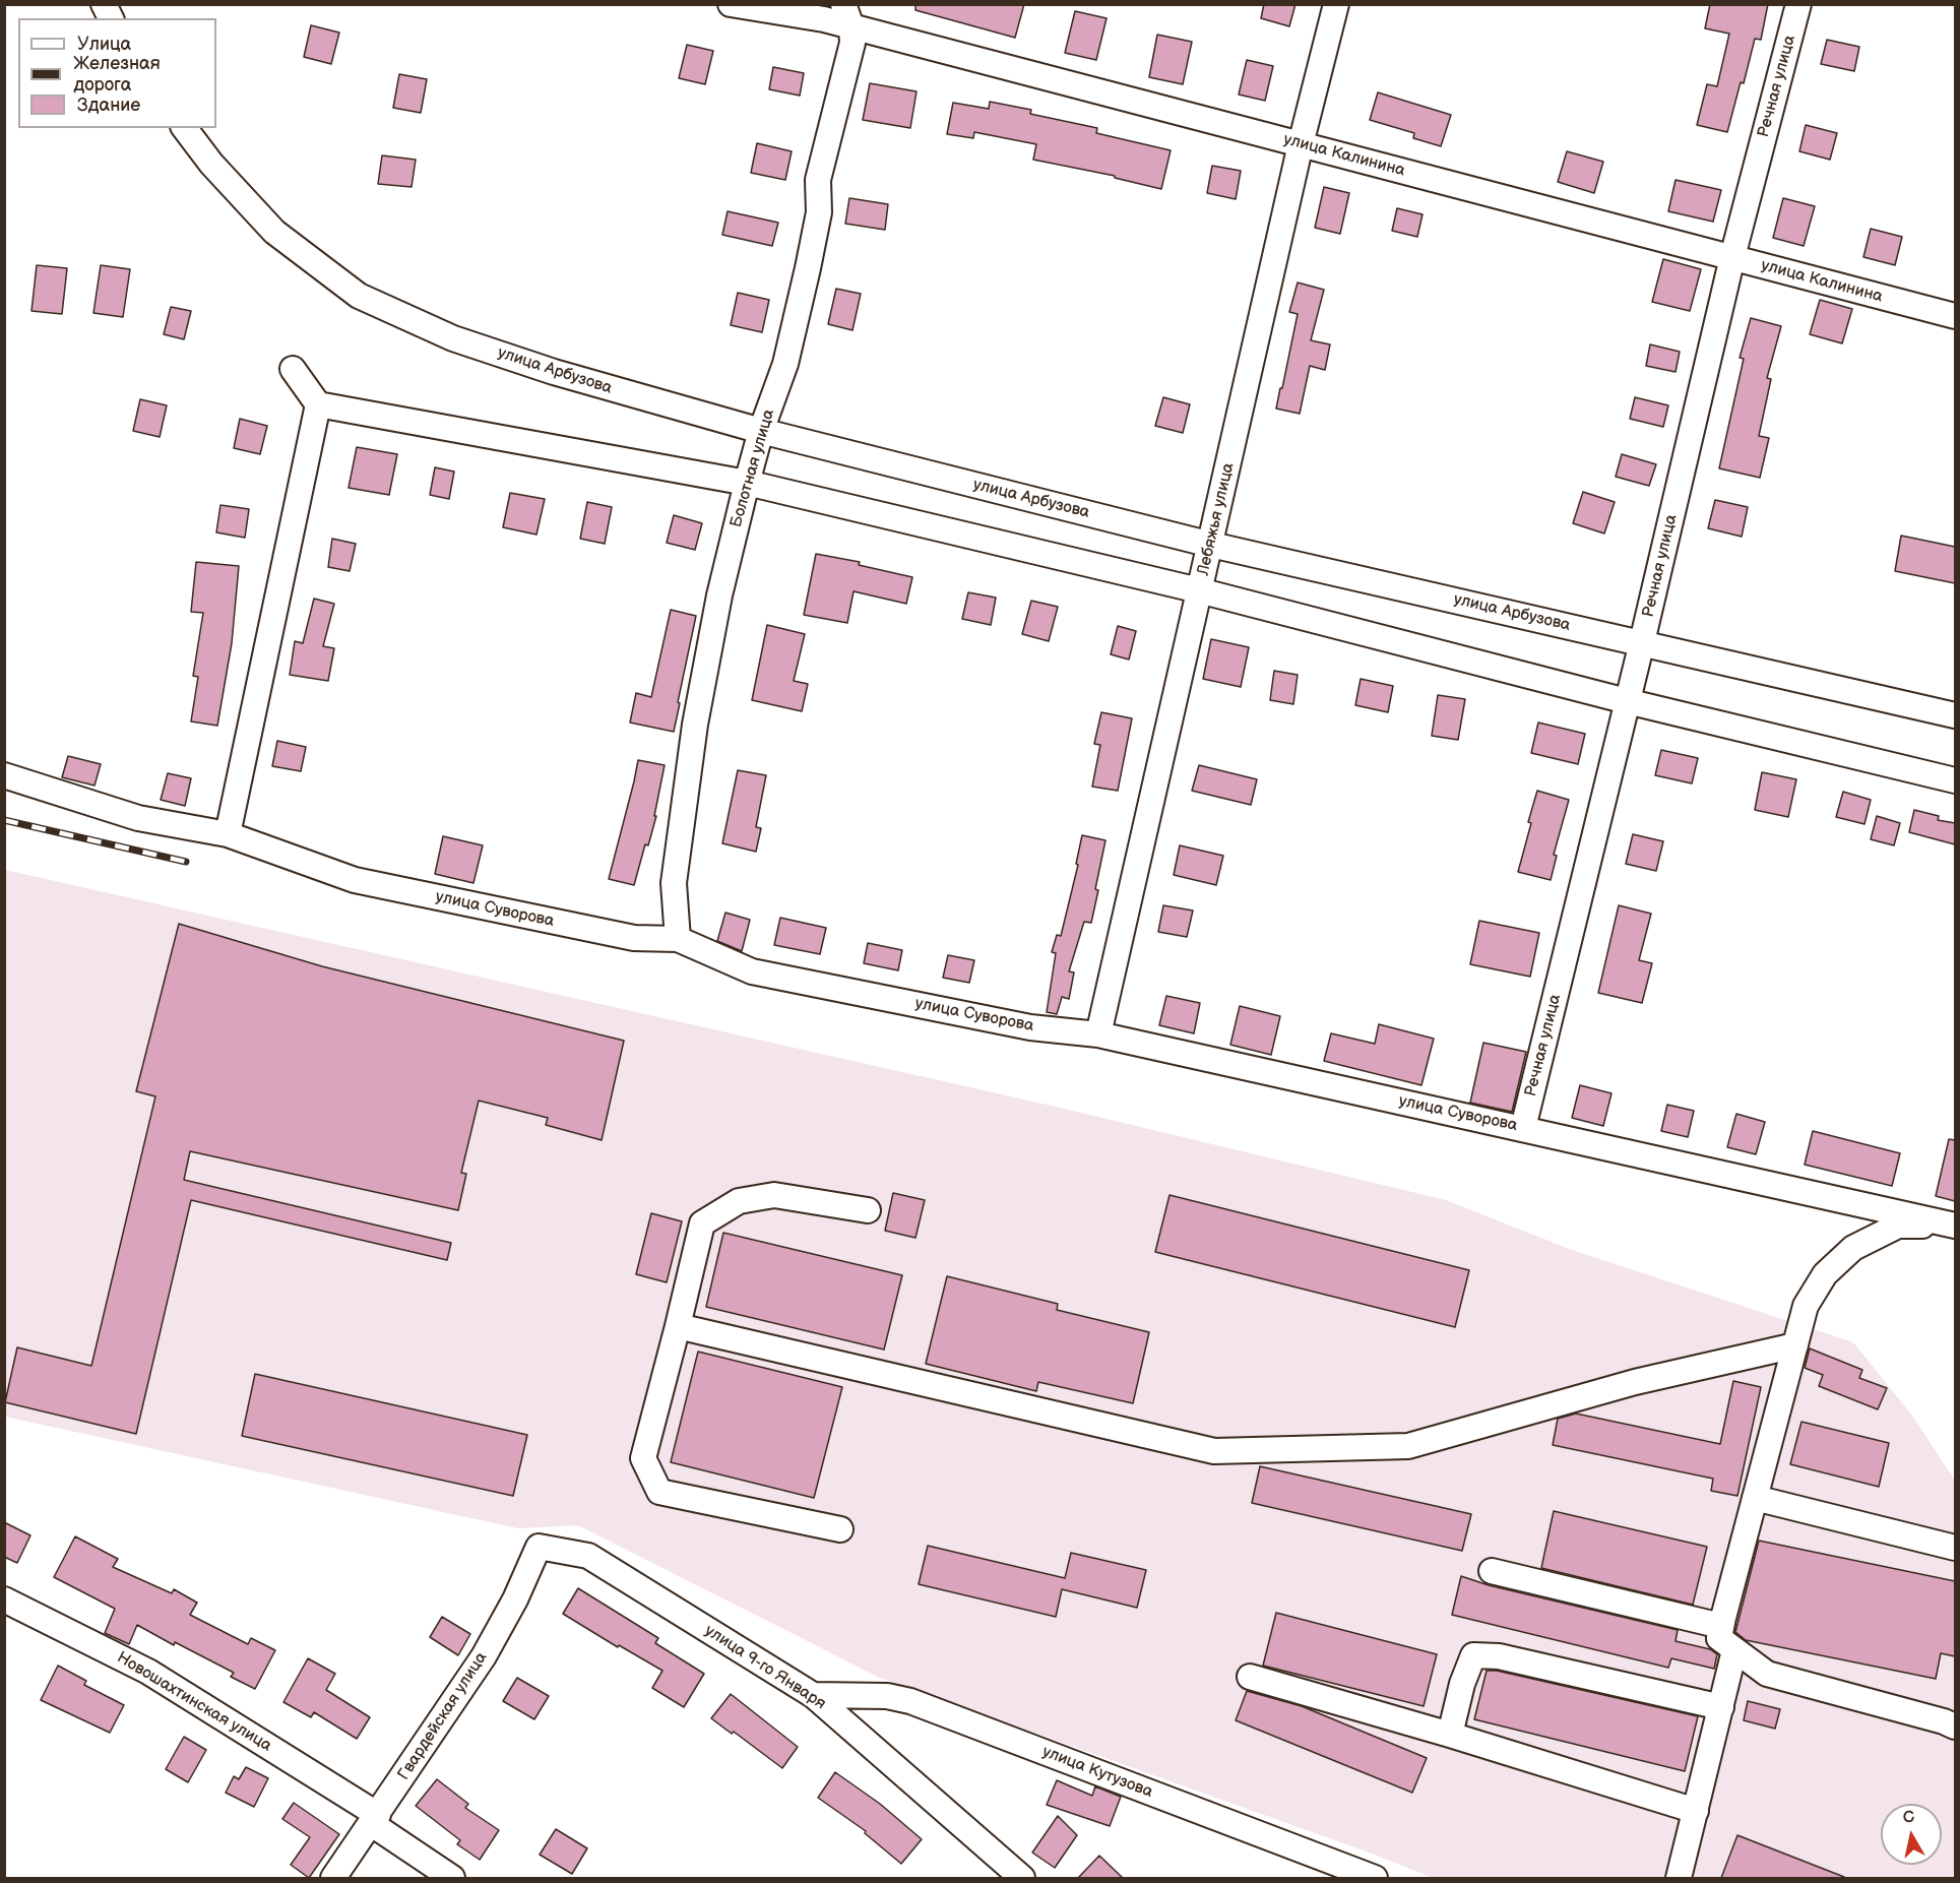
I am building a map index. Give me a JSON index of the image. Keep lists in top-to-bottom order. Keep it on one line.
{"streets":{"street":["Речная улица","улица Калинина","улица Арбузова","Болотная улица","Лебяжья улица","улица Суворова","улица 9-го Января","Новошахтинская улица","Гвардейская улица","улица Кутузова"]},"crossings":[["Речная улица","улица Калинина"],["Речная улица","улица Арбузова"],["Речная улица","улица Суворова"],["улица Калинина","Болотная улица"],["улица Калинина","Лебяжья улица"],["улица Арбузова","Болотная улица"],["улица Арбузова","Лебяжья улица"],["Болотная улица","улица Суворова"],["Лебяжья улица","улица Суворова"],["улица 9-го Января","Гвардейская улица"],["улица 9-го Января","улица Кутузова"],["Новошахтинская улица","Гвардейская улица"]],"legend":["Улица","Железная дорога","Здание"],"north":"top"}
